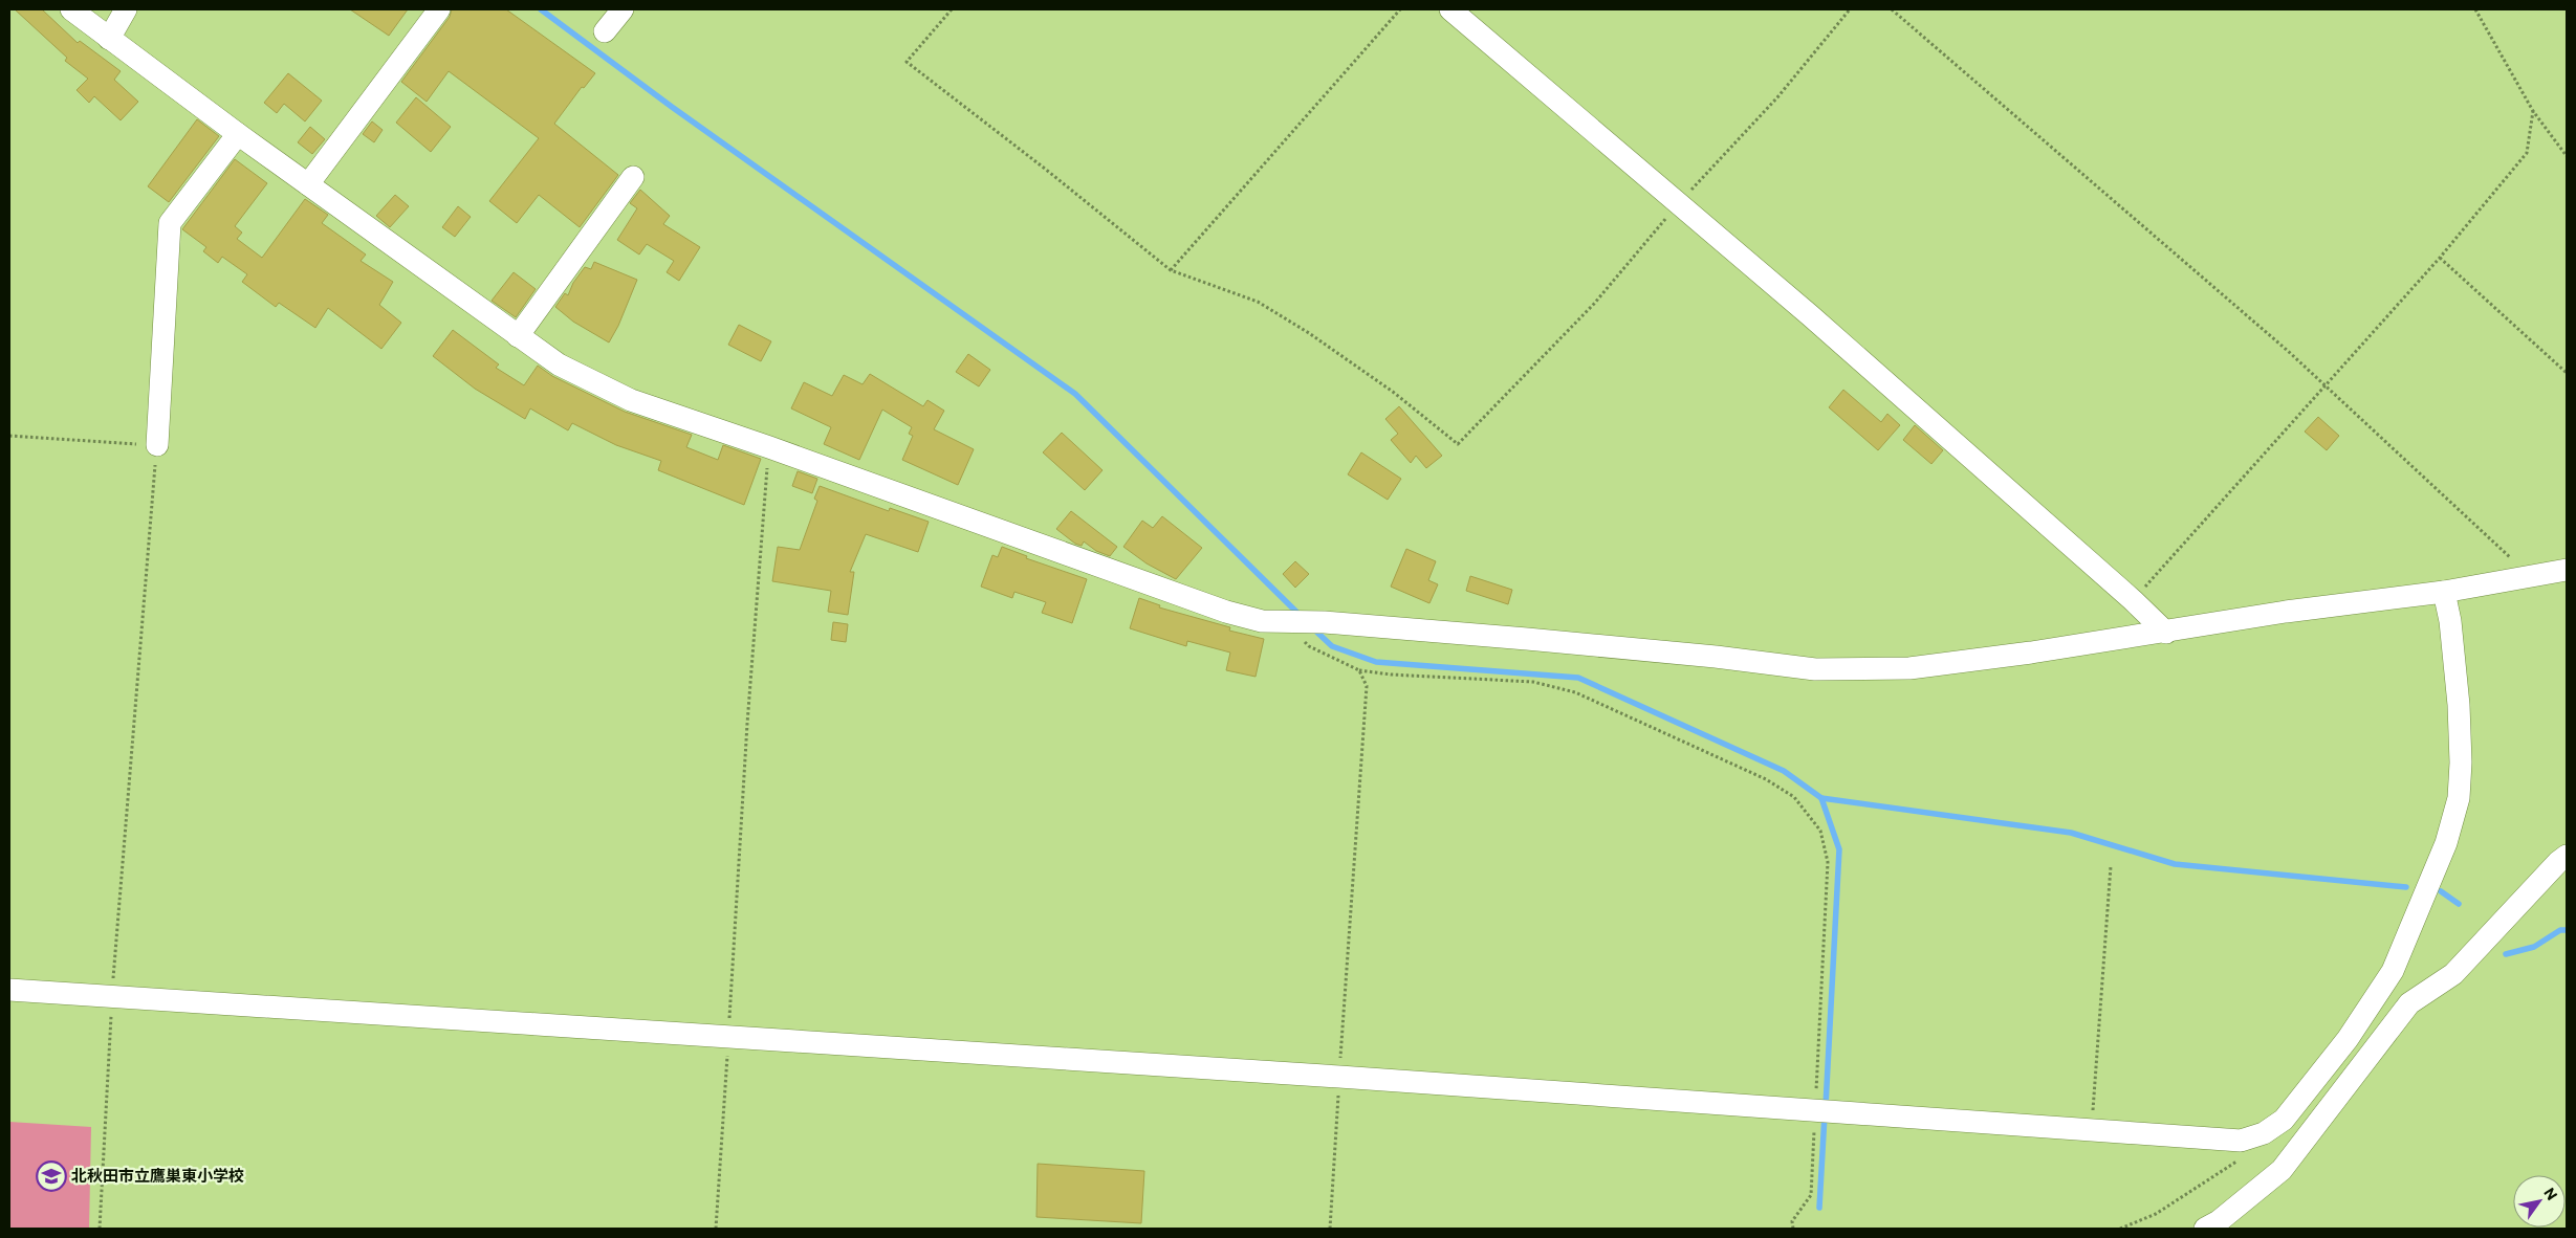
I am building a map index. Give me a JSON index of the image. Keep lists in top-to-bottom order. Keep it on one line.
{"places":{"school or university":["北秋田市立鷹巣東小学校"]},"north":"top right"}
